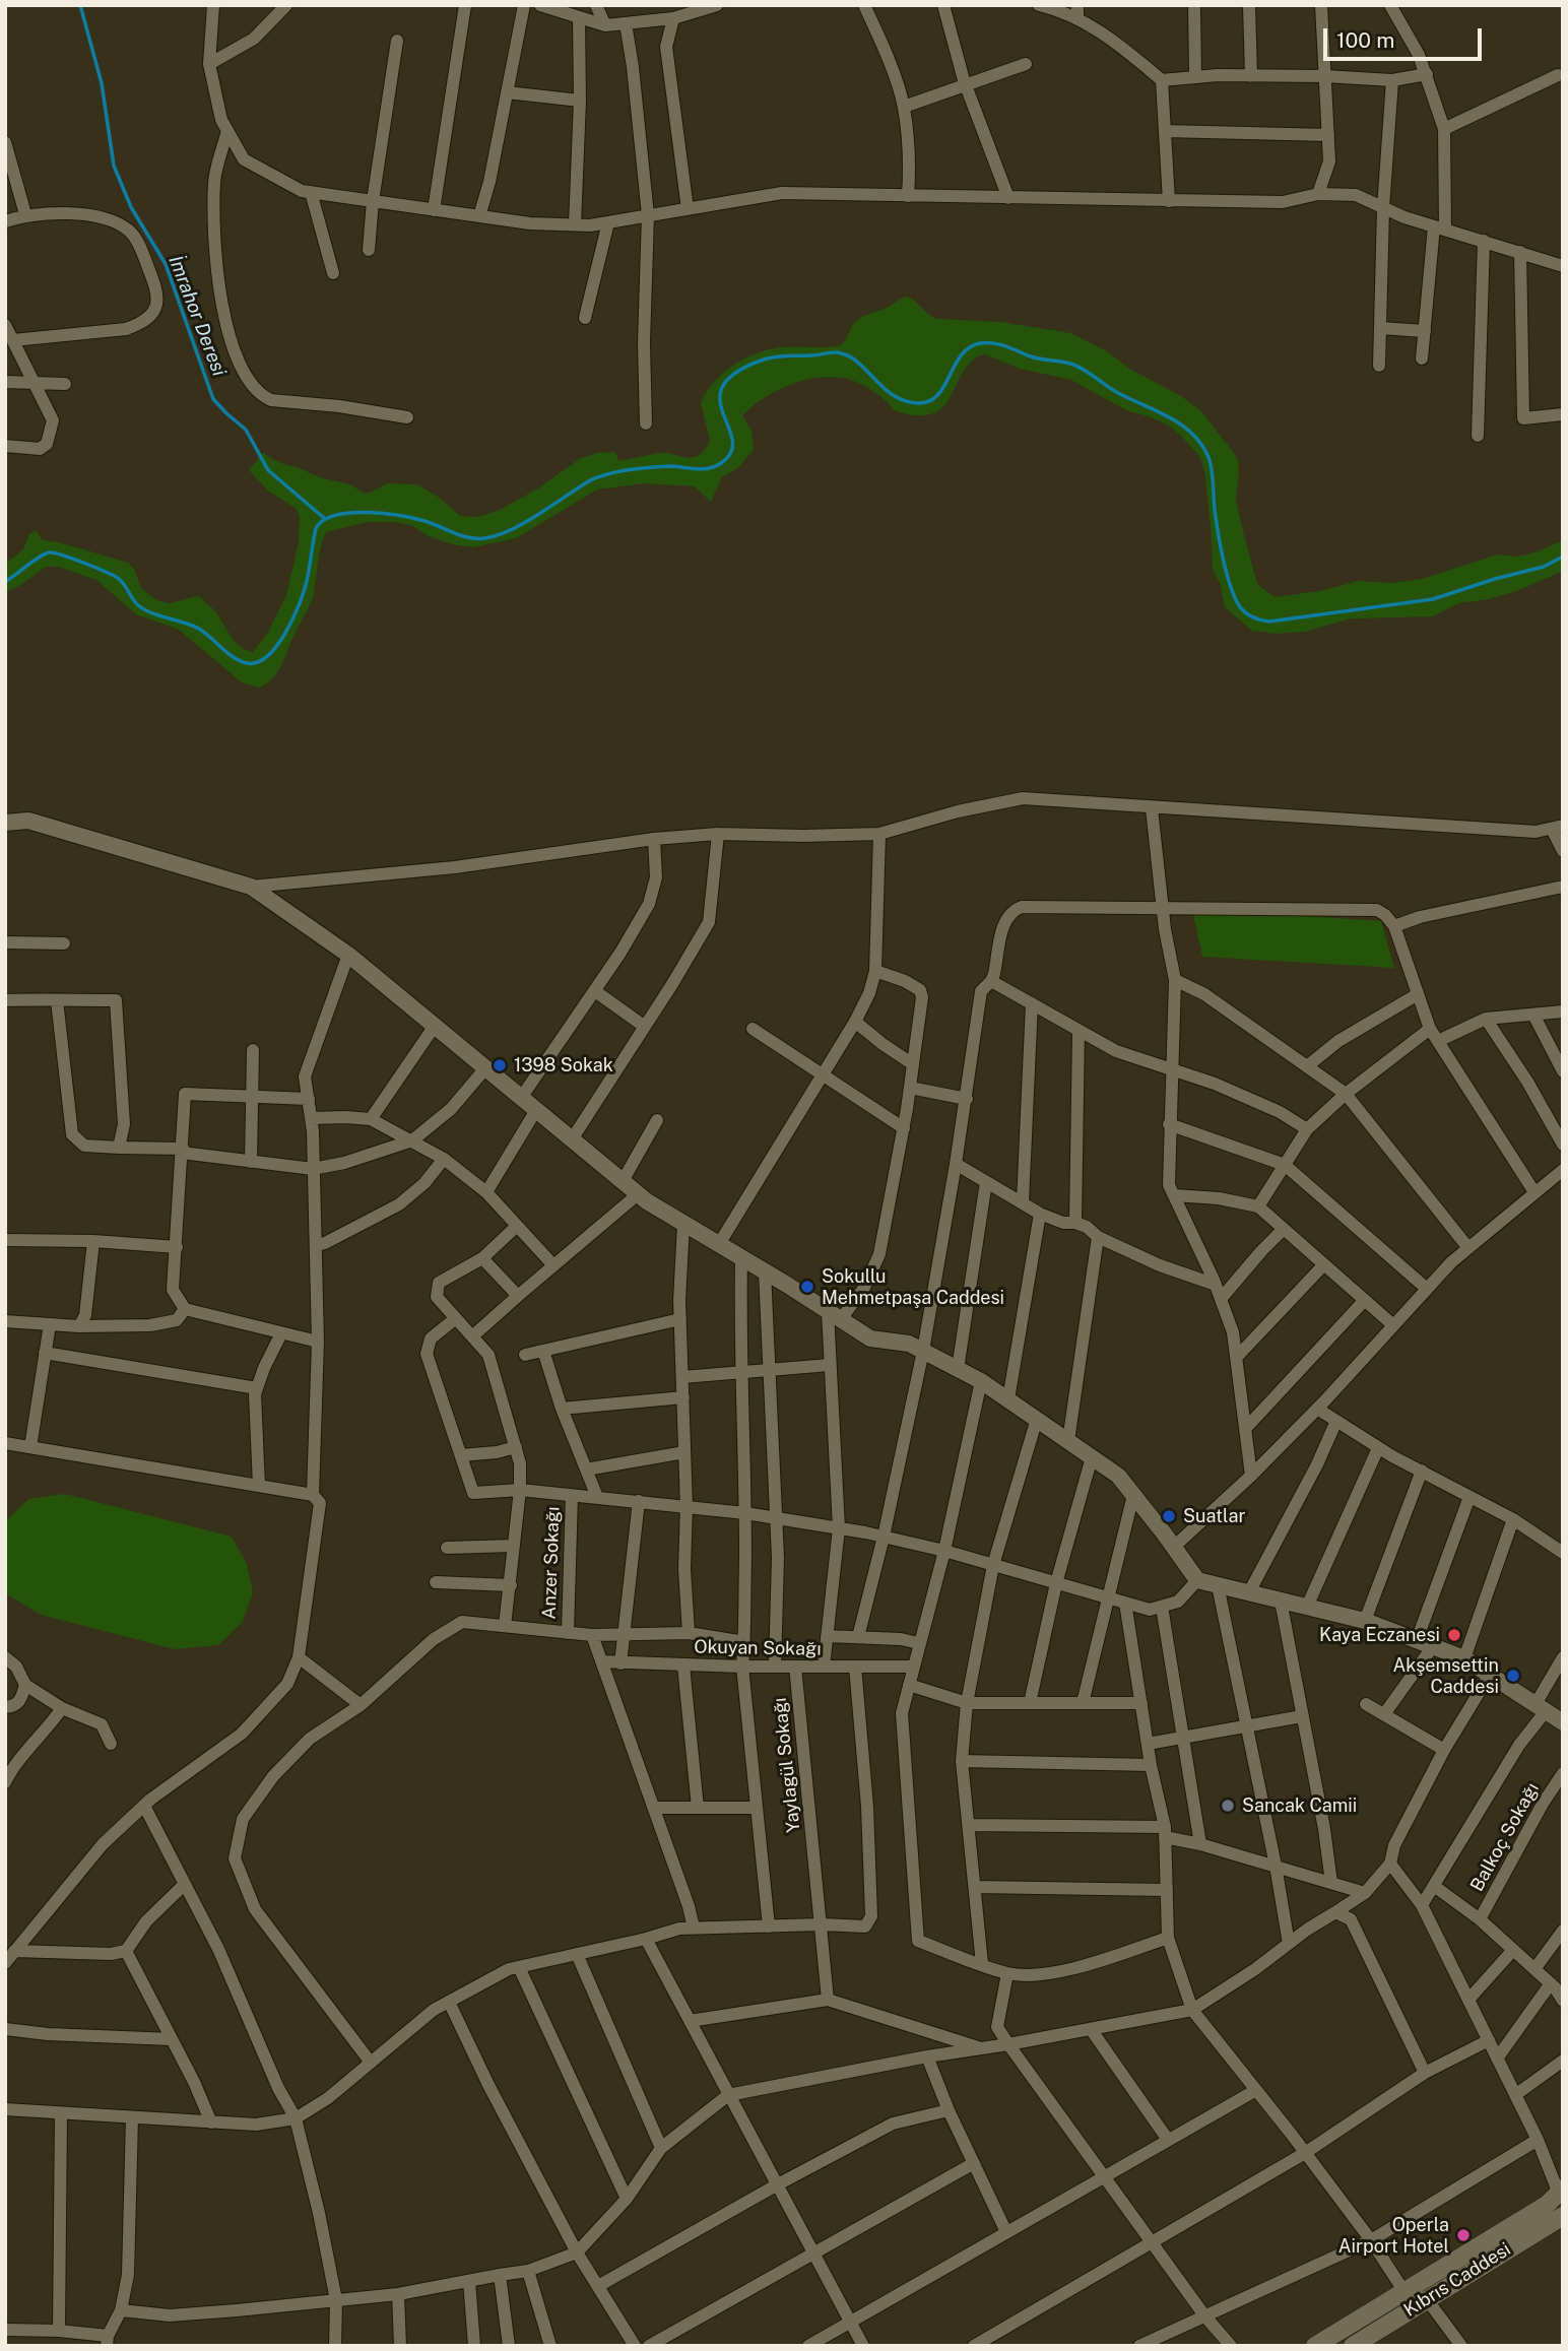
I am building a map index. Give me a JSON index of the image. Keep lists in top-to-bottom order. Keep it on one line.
{"streets":{"main road":["Kıbrıs Caddesi"],"street":["Anzer Sokağı","Okuyan Sokağı","Yaylagül Sokağı","Balkoç Sokağı"]},"crossings":[["Okuyan Sokağı","Yaylagül Sokağı"]],"water":["İmrahor Deresi"],"places":["1398 Sokak","Sokullu Mehmetpaşa Caddesi","Suatlar","Kaya Eczanesi","Akşemsettin Caddesi","Sancak Camii","Operla Airport Hotel"],"scale_bar":"100 m"}
